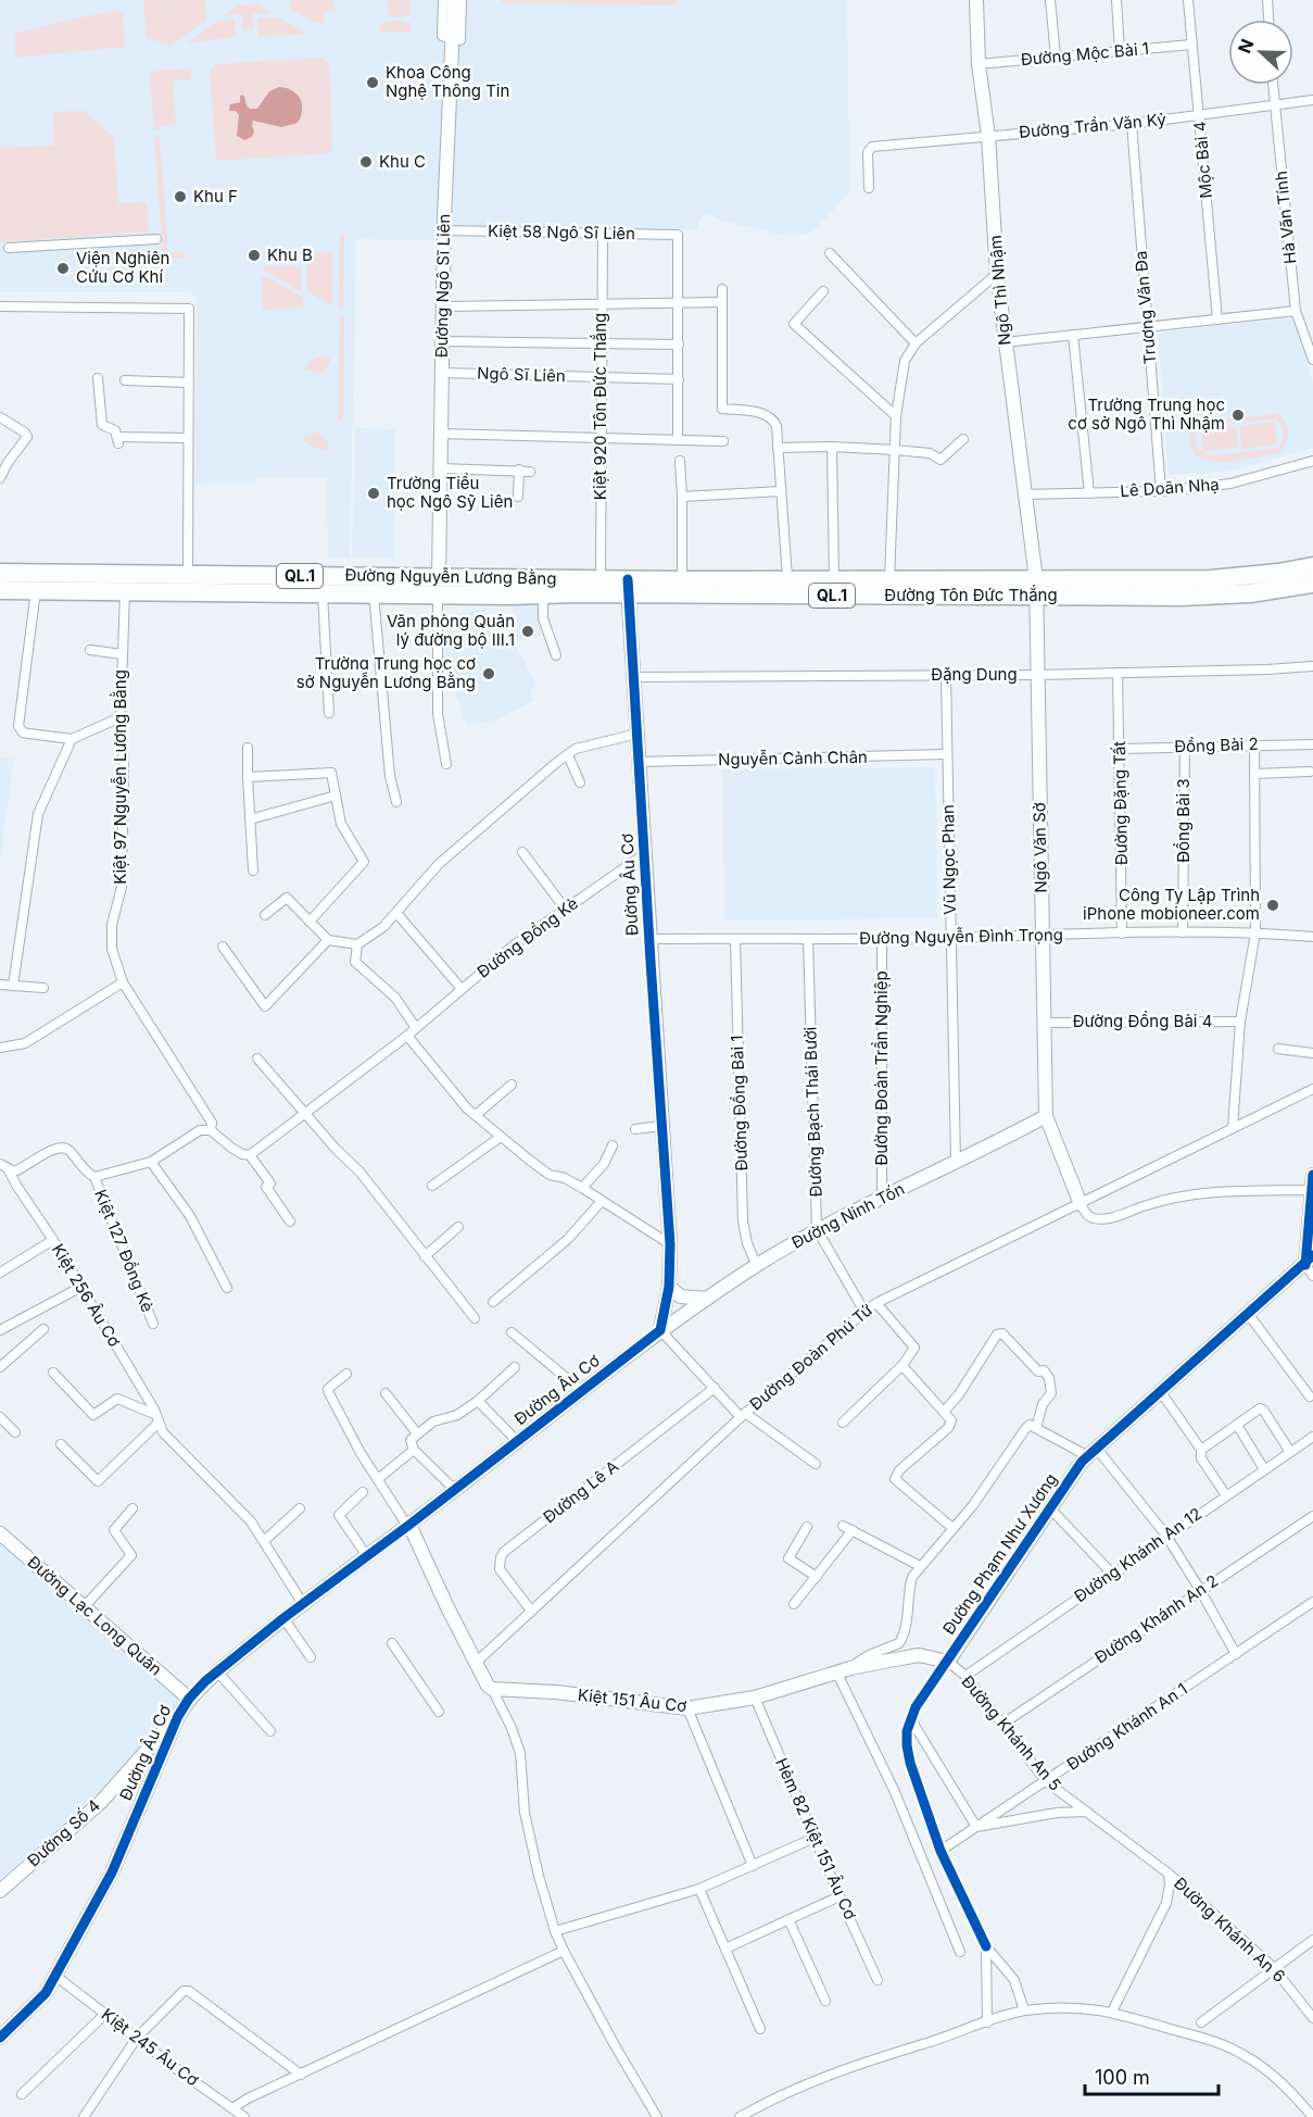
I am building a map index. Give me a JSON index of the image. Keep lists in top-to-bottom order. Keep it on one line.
{"streets":{"highway":["QL.1","Đường Nguyễn Lương Bằng","Đường Tôn Đức Thắng"],"street":["Đường Mộc Bài 1","Đường Trần Văn Kỷ","Mộc Bài 4","Hà Văn Tính","Kiệt 58 Ngô Sĩ Liên","Đường Ngô Sĩ Liên","Ngô Thì Nhậm","Trương Văn Đa","Ngô Sĩ Liên","Kiệt 920 Tôn Đức Thắng","Lê Doãn Nhạ","Đặng Dung","Đồng Bài 2","Nguyễn Cảnh Chân","Kiệt 97 Nguyễn Lương Bằng","Đường Đặng Tất","Đồng Bài 3","Ngô Văn Sở","Vũ Ngọc Phan","Đường Âu Cơ","Đường Nguyễn Đình Trọng","Đường Đồng Kè","Đường Đồng Bài 4","Đường Đoàn Trần Nghiệp","Đường Đồng Bài 1","Đường Bạch Thái Bưởi","Đường Ninh Tốn","Kiệt 127 Đồng Kè","Kiệt 256 Âu Cơ","Đường Đoàn Phú Tứ","Đường Lê A","Đường Phạm Như Xương","Đường Khánh An 12","Đường Lạc Long Quân","Đường Khánh An 2","Kiệt 151 Âu Cơ","Đường Khánh An 1","Đường Khánh An 5","Đường Số 4","Hẻm 82 Kiệt 151 Âu Cơ","Đường Khánh An 6","Kiệt 245 Âu Cơ"]},"crossings":[["Đường Mộc Bài 1","Mộc Bài 4"],["Đường Mộc Bài 1","Ngô Thì Nhậm"],["Đường Trần Văn Kỷ","Mộc Bài 4"],["Đường Trần Văn Kỷ","Hà Văn Tính"],["Đường Trần Văn Kỷ","Ngô Thì Nhậm"],["Đường Trần Văn Kỷ","Trương Văn Đa"],["Kiệt 58 Ngô Sĩ Liên","Đường Ngô Sĩ Liên"],["Kiệt 58 Ngô Sĩ Liên","Kiệt 920 Tôn Đức Thắng"],["Đường Ngô Sĩ Liên","Ngô Sĩ Liên"],["Đường Ngô Sĩ Liên","Đường Nguyễn Lương Bằng"],["Ngô Thì Nhậm","Lê Doãn Nhạ"],["Ngô Thì Nhậm","Đường Tôn Đức Thắng"],["Ngô Thì Nhậm","Ngô Văn Sở"],["Trương Văn Đa","Lê Doãn Nhạ"],["Ngô Sĩ Liên","Kiệt 920 Tôn Đức Thắng"],["Kiệt 920 Tôn Đức Thắng","Đường Nguyễn Lương Bằng"],["Đường Nguyễn Lương Bằng","Đường Tôn Đức Thắng"],["Đường Nguyễn Lương Bằng","Kiệt 97 Nguyễn Lương Bằng"],["Đường Nguyễn Lương Bằng","Đường Âu Cơ"],["Đường Tôn Đức Thắng","Ngô Văn Sở"],["Đường Tôn Đức Thắng","Đường Âu Cơ"],["Đặng Dung","Đường Đặng Tất"],["Đặng Dung","Ngô Văn Sở"],["Đặng Dung","Vũ Ngọc Phan"],["Đặng Dung","Đường Âu Cơ"],["Đồng Bài 2","Đường Đặng Tất"],["Đồng Bài 2","Đồng Bài 3"],["Nguyễn Cảnh Chân","Vũ Ngọc Phan"],["Nguyễn Cảnh Chân","Đường Âu Cơ"],["Đường Đặng Tất","Đường Nguyễn Đình Trọng"],["Đồng Bài 3","Đường Nguyễn Đình Trọng"],["Ngô Văn Sở","Đường Nguyễn Đình Trọng"],["Ngô Văn Sở","Đường Đồng Bài 4"],["Ngô Văn Sở","Đường Ninh Tốn"],["Vũ Ngọc Phan","Đường Nguyễn Đình Trọng"],["Vũ Ngọc Phan","Đường Ninh Tốn"],["Đường Âu Cơ","Đường Nguyễn Đình Trọng"],["Đường Âu Cơ","Đường Đồng Kè"],["Đường Âu Cơ","Đường Ninh Tốn"],["Đường Âu Cơ","Kiệt 256 Âu Cơ"],["Đường Âu Cơ","Đường Lạc Long Quân"],["Đường Âu Cơ","Đường Số 4"],["Đường Âu Cơ","Kiệt 245 Âu Cơ"],["Đường Nguyễn Đình Trọng","Đường Đoàn Trần Nghiệp"],["Đường Nguyễn Đình Trọng","Đường Đồng Bài 1"],["Đường Nguyễn Đình Trọng","Đường Bạch Thái Bưởi"],["Đường Đoàn Trần Nghiệp","Đường Ninh Tốn"],["Đường Đồng Bài 1","Đường Ninh Tốn"],["Đường Bạch Thái Bưởi","Đường Ninh Tốn"],["Đường Bạch Thái Bưởi","Đường Đoàn Phú Tứ"],["Đường Đoàn Phú Tứ","Đường Lê A"],["Đường Phạm Như Xương","Kiệt 151 Âu Cơ"],["Đường Phạm Như Xương","Đường Khánh An 1"],["Đường Phạm Như Xương","Đường Khánh An 5"],["Đường Khánh An 12","Đường Khánh An 5"],["Đường Khánh An 2","Đường Khánh An 5"],["Kiệt 151 Âu Cơ","Đường Khánh An 5"],["Kiệt 151 Âu Cơ","Hẻm 82 Kiệt 151 Âu Cơ"],["Đường Khánh An 1","Đường Khánh An 5"],["Đường Khánh An 5","Đường Khánh An 6"]],"places":["Khoa Công Nghệ Thông Tin","Khu C","Khu F","Khu B","Viện Nghiên Cứu Cơ Khí","Trường Trung học cơ sở Ngô Thì Nhậm","Trường Tiểu học Ngô Sỹ Liên","Văn phòng Quản lý đường bộ III.1","Trường Trung học cơ sở Nguyễn Lương Bằng","Công Ty Lập Trình iPhone mobioneer.com"],"scale_bar":"100 m","north":"left"}
